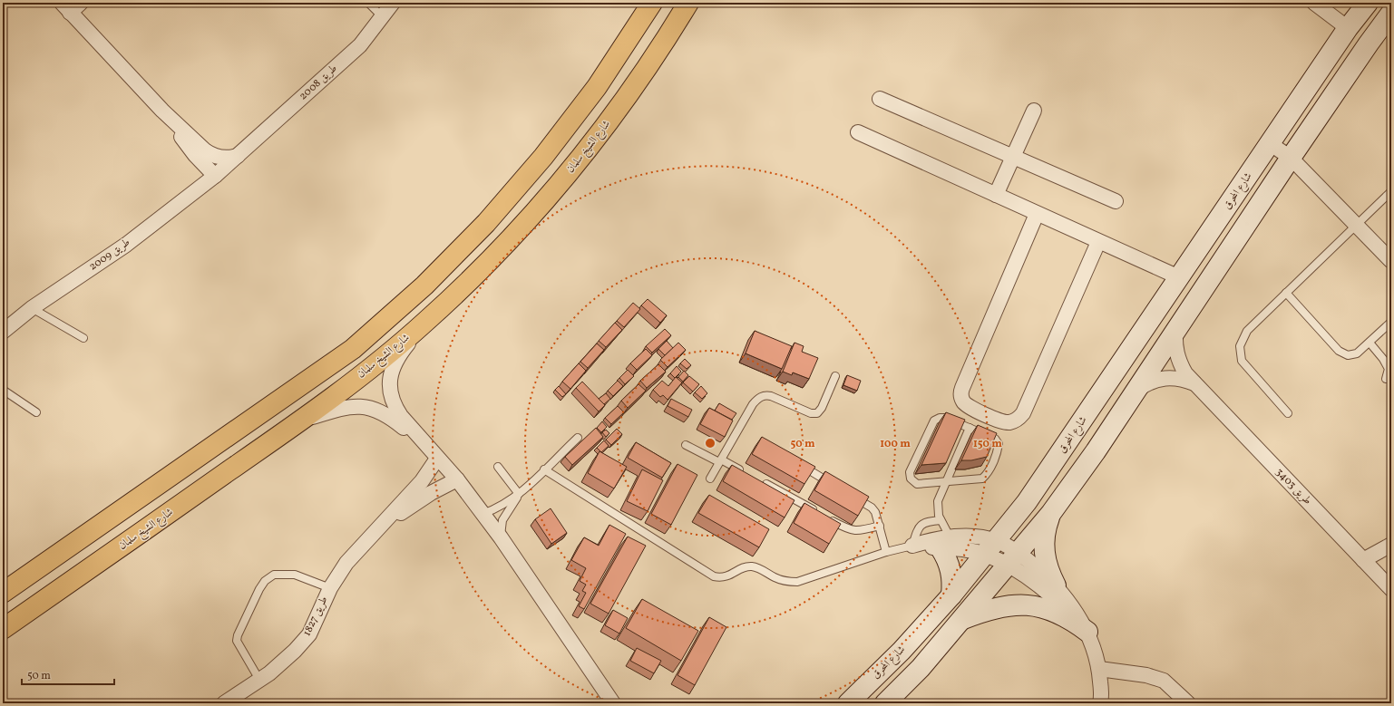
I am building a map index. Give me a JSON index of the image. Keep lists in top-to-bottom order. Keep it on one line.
{"streets":{"main road":["شارع الشيخ سلمان","شارع المحرق"],"street":["طريق 2008","طريق 2009","طريق 3403","طريق 1827"]},"crossings":[["طريق 2008","طريق 2009"]],"scale_bar":"50 m","rings":["50 m","100 m","150 m"]}
